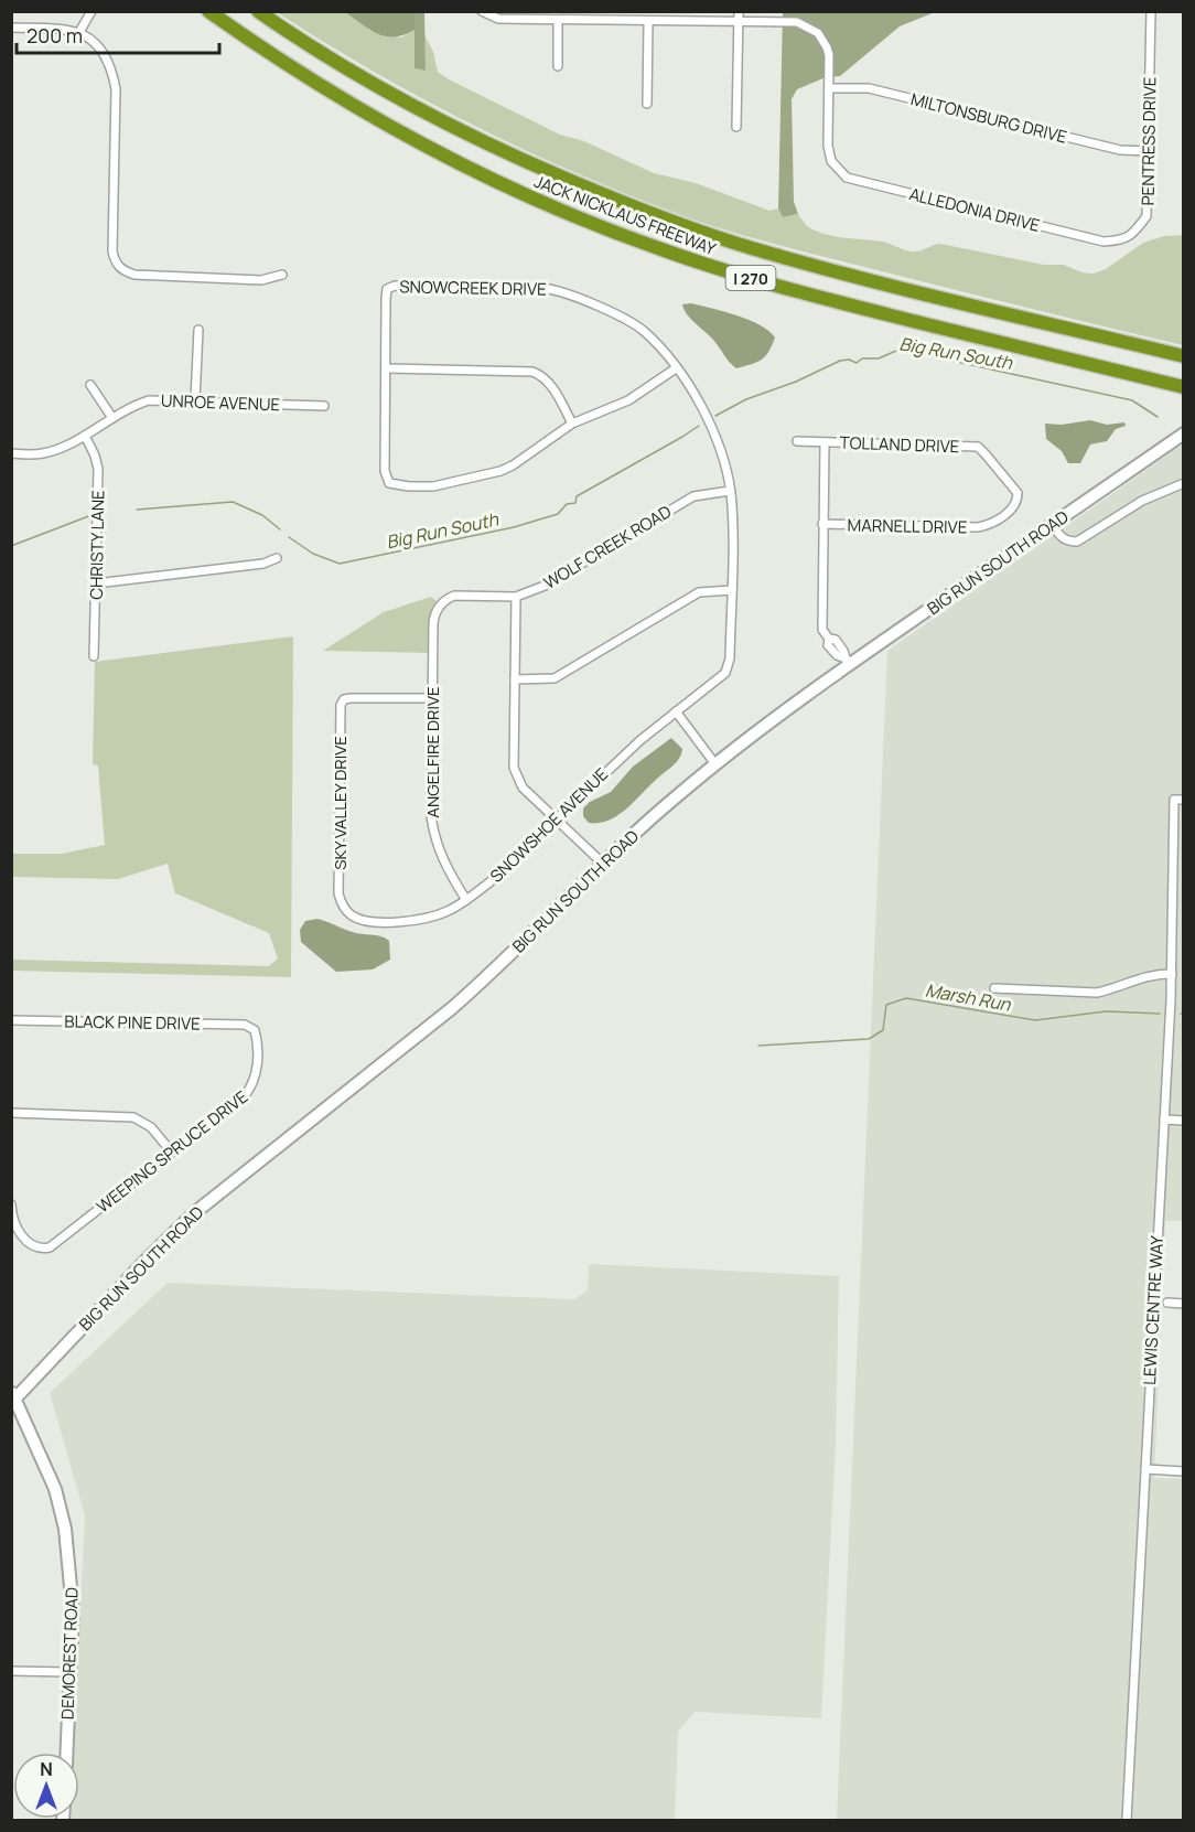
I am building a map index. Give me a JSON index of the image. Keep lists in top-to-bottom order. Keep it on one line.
{"streets":{"highway":["JACK NICKLAUS FREEWAY","I 270"],"street":["MILTONSBURG DRIVE","PENTRESS DRIVE","ALLEDONIA DRIVE","SNOWCREEK DRIVE","UNROE AVENUE","TOLLAND DRIVE","MARNELL DRIVE","CHRISTY LANE","WOLF CREEK ROAD","BIG RUN SOUTH ROAD","ANGELFIRE DRIVE","SKY VALLEY DRIVE","SNOWSHOE AVENUE","BLACK PINE DRIVE","WEEPING SPRUCE DRIVE","LEWIS CENTRE WAY","DEMOREST ROAD"]},"crossings":[["MILTONSBURG DRIVE","PENTRESS DRIVE"],["MILTONSBURG DRIVE","ALLEDONIA DRIVE"],["PENTRESS DRIVE","ALLEDONIA DRIVE"],["SNOWCREEK DRIVE","WOLF CREEK ROAD"],["SNOWCREEK DRIVE","SNOWSHOE AVENUE"],["UNROE AVENUE","CHRISTY LANE"],["TOLLAND DRIVE","MARNELL DRIVE"],["WOLF CREEK ROAD","ANGELFIRE DRIVE"],["BIG RUN SOUTH ROAD","DEMOREST ROAD"],["ANGELFIRE DRIVE","SKY VALLEY DRIVE"],["ANGELFIRE DRIVE","SNOWSHOE AVENUE"],["SKY VALLEY DRIVE","SNOWSHOE AVENUE"],["BLACK PINE DRIVE","WEEPING SPRUCE DRIVE"]],"water":["Big Run South","Marsh Run"],"scale_bar":"200 m","north":"top"}
